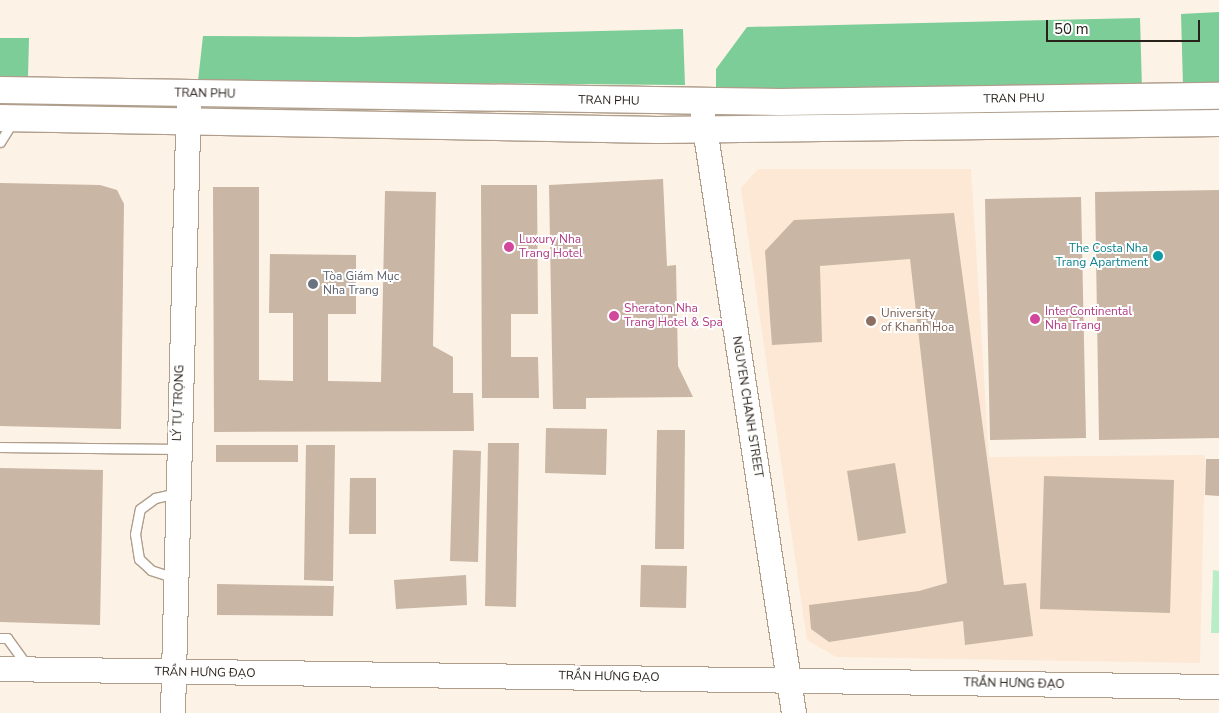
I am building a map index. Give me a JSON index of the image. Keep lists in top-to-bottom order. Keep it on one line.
{"streets":{"main road":["TRAN PHU"],"street":["LÝ TỰ TRỌNG","NGUYEN CHANH STREET","TRẦN HƯNG ĐẠO"]},"crossings":[["TRAN PHU","LÝ TỰ TRỌNG"],["TRAN PHU","NGUYEN CHANH STREET"],["LÝ TỰ TRỌNG","TRẦN HƯNG ĐẠO"],["NGUYEN CHANH STREET","TRẦN HƯNG ĐẠO"]],"places":["Luxury Nha Trang Hotel","The Costa Nha Trang Apartment","Tòa Giám Mục Nha Trang","Sheraton Nha Trang Hotel & Spa","InterContinental Nha Trang","University of Khanh Hoa"],"scale_bar":"50 m"}
